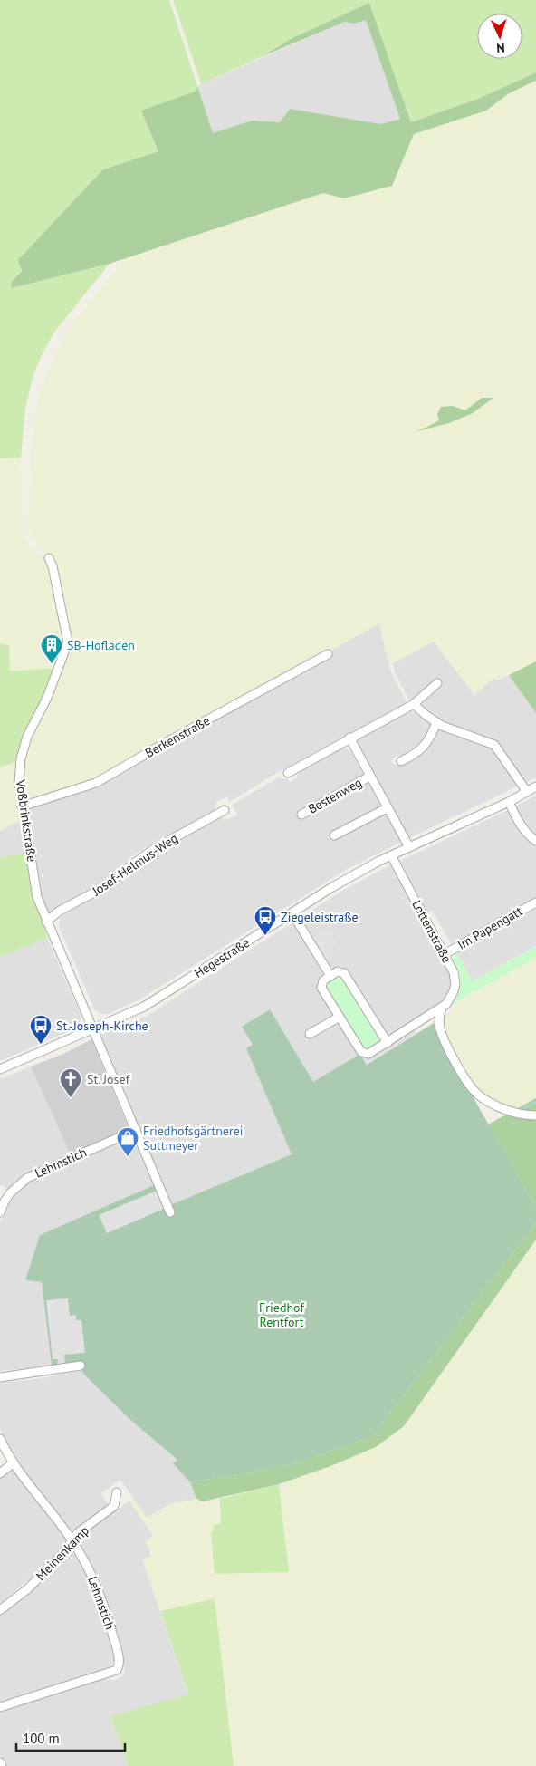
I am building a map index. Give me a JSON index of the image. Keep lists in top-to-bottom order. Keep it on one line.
{"streets":{"street":["Berkenstraße","Bestenweg","Voßbrinkstraße","Josef-Helmus-Weg","Im Papengatt","Lottenstraße","Hegestraße","Lehmstich","Meinenkamp"]},"crossings":[["Berkenstraße","Voßbrinkstraße"],["Bestenweg","Hegestraße"],["Voßbrinkstraße","Josef-Helmus-Weg"],["Voßbrinkstraße","Hegestraße"],["Im Papengatt","Lottenstraße"],["Lottenstraße","Hegestraße"],["Lehmstich","Meinenkamp"]],"parks":["Friedhof Rentfort"],"places":{"building":["SB-Hofladen"],"bus stop":["Ziegeleistraße","St.-Joseph-Kirche"],"church":["St. Josef"],"shop":["Friedhofsgärtnerei Suttmeyer"]},"scale_bar":"100 m","north":"bottom"}
